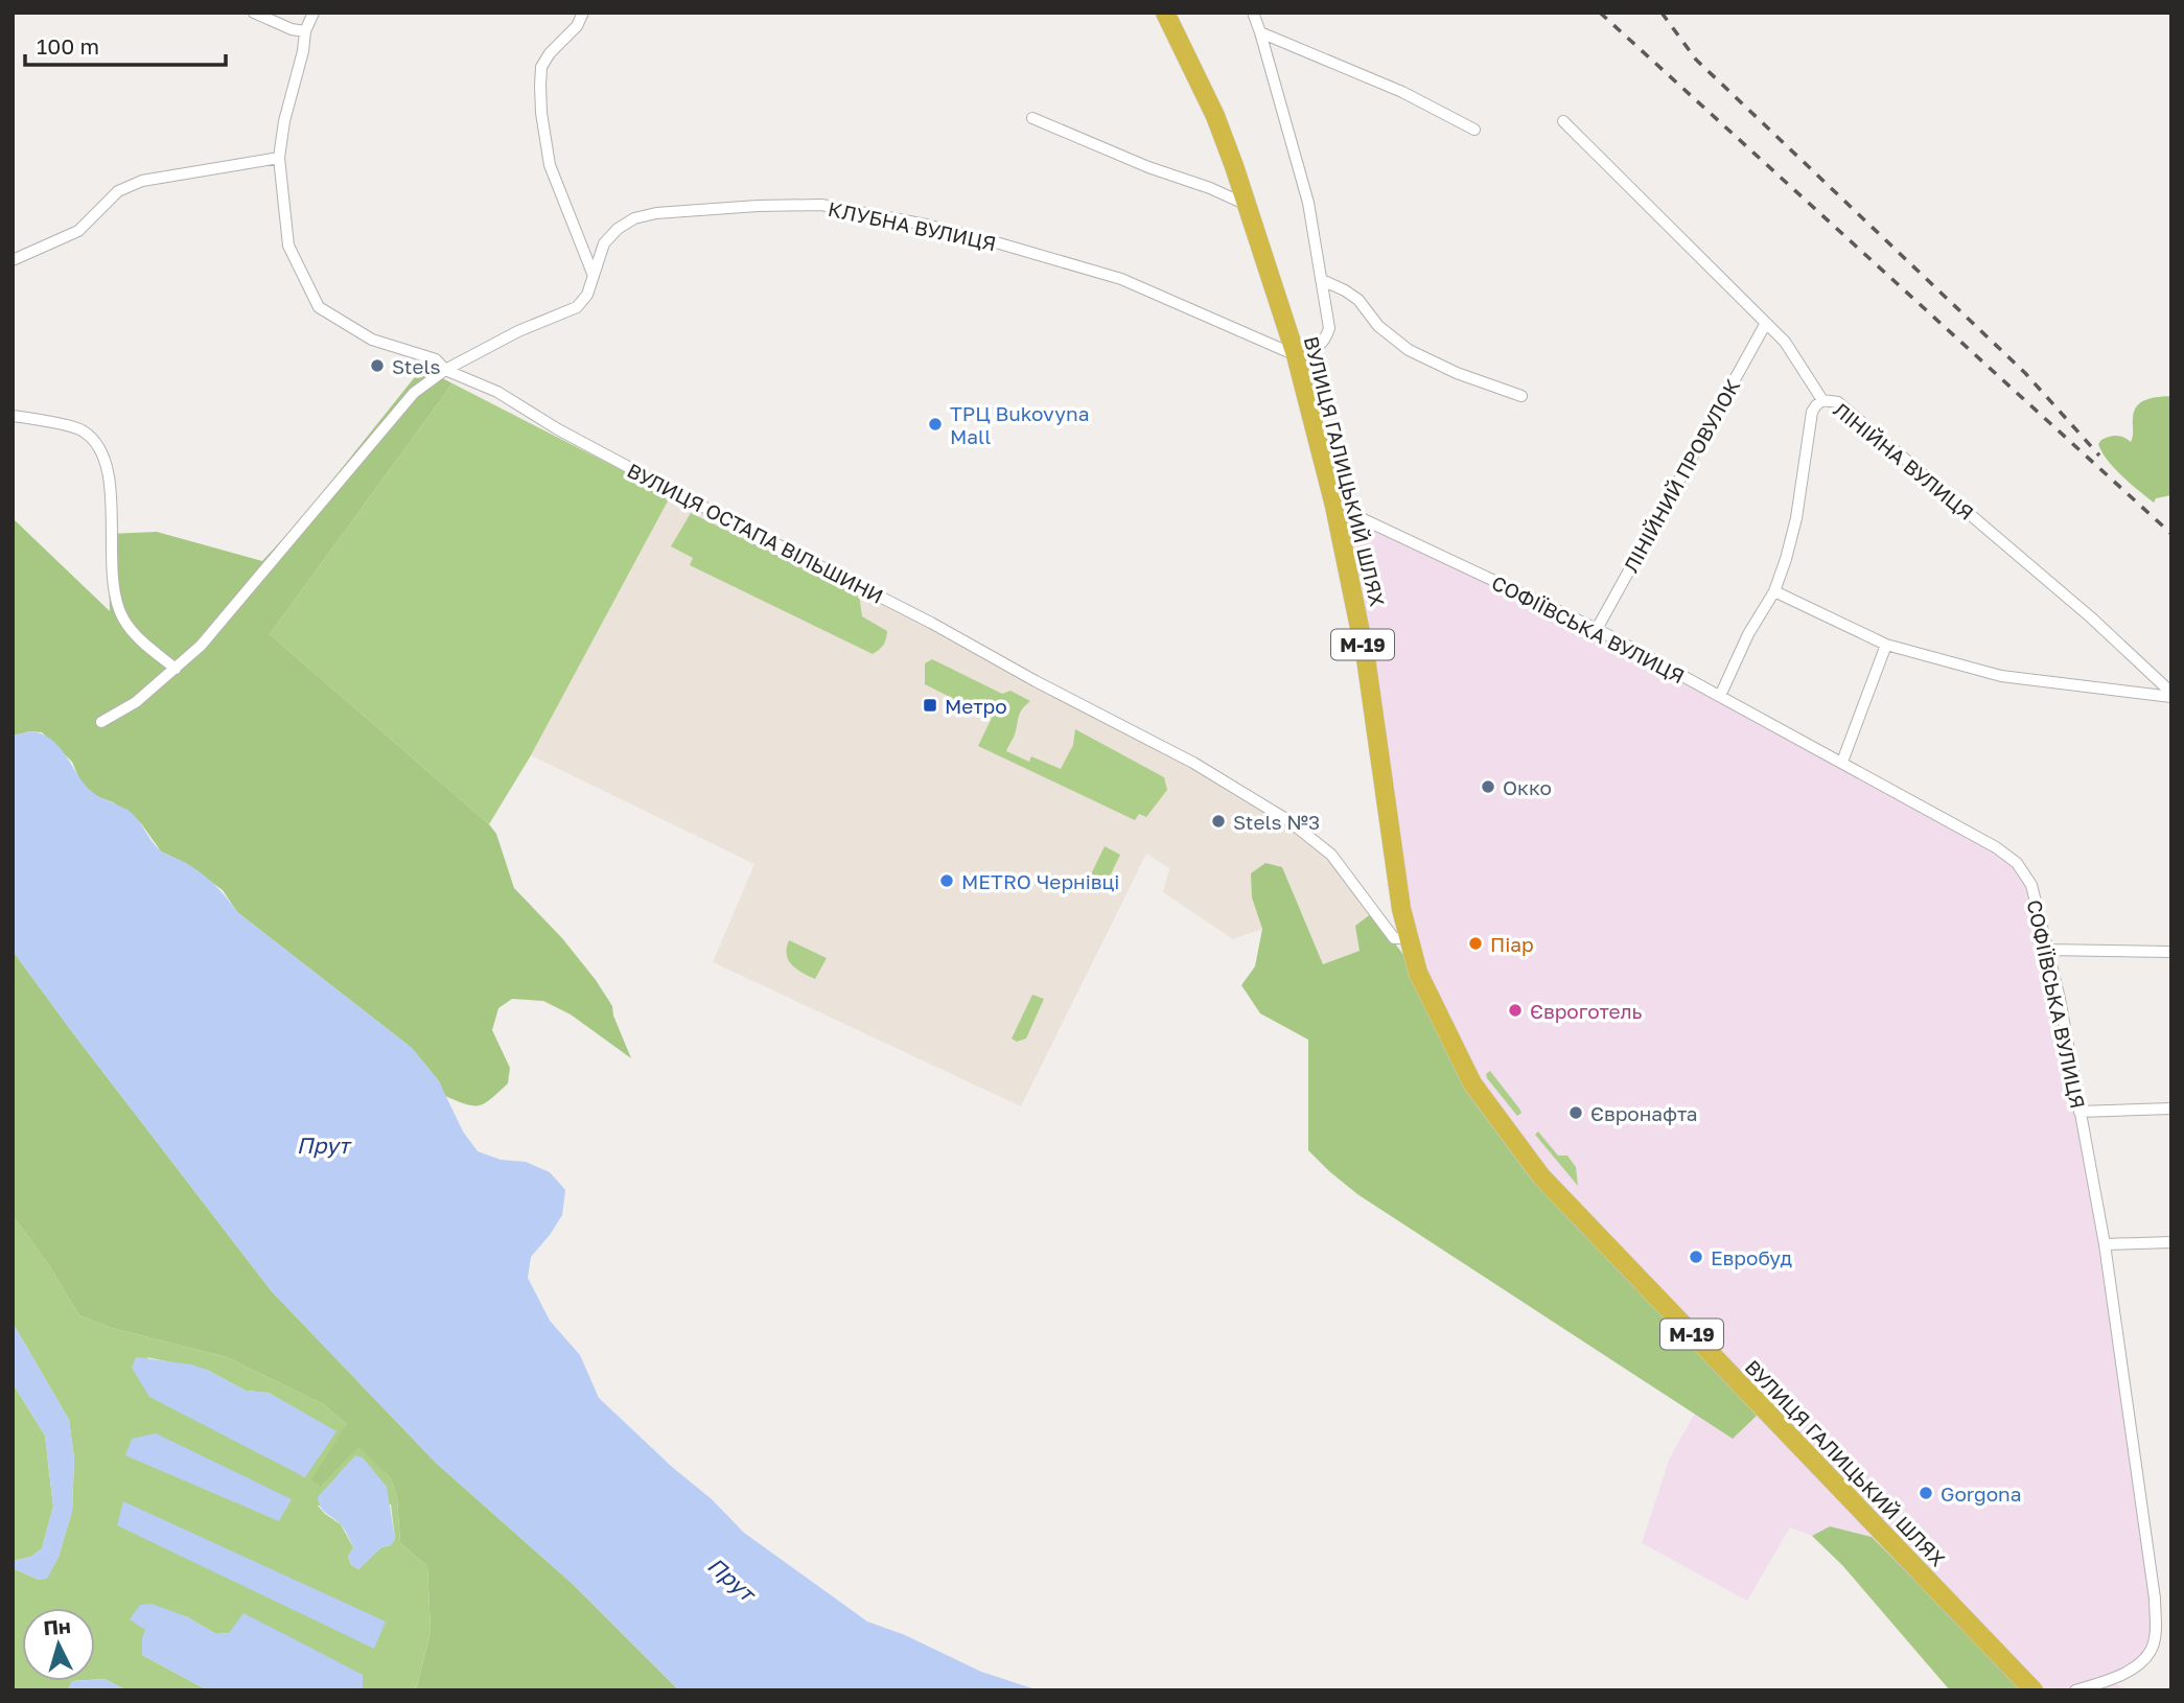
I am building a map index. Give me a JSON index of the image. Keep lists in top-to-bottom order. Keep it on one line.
{"streets":{"highway":["ВУЛИЦЯ ГАЛИЦЬКИЙ ШЛЯХ","М-19"],"street":["КЛУБНА ВУЛИЦЯ","ЛІНІЙНА ВУЛИЦЯ","ЛІНІЙНИЙ ПРОВУЛОК","ВУЛИЦЯ ОСТАПА ВІЛЬШИНИ","СОФІЇВСЬКА ВУЛИЦЯ"]},"crossings":[["КЛУБНА ВУЛИЦЯ","ВУЛИЦЯ ГАЛИЦЬКИЙ ШЛЯХ"],["КЛУБНА ВУЛИЦЯ","ВУЛИЦЯ ОСТАПА ВІЛЬШИНИ"],["ЛІНІЙНА ВУЛИЦЯ","ЛІНІЙНИЙ ПРОВУЛОК"],["ВУЛИЦЯ ГАЛИЦЬКИЙ ШЛЯХ","ВУЛИЦЯ ОСТАПА ВІЛЬШИНИ"],["ВУЛИЦЯ ГАЛИЦЬКИЙ ШЛЯХ","СОФІЇВСЬКА ВУЛИЦЯ"],["ЛІНІЙНИЙ ПРОВУЛОК","СОФІЇВСЬКА ВУЛИЦЯ"]],"water":["Прут"],"places":{"other":["Stels","ТРЦ Bukovyna Mall","Окко","Stels №3","METRO Чернівці","Піар","Євроготель","Євронафта","Евробуд","Gorgona"],"transit":["Метро"]},"scale_bar":"100 m","north":"top"}
